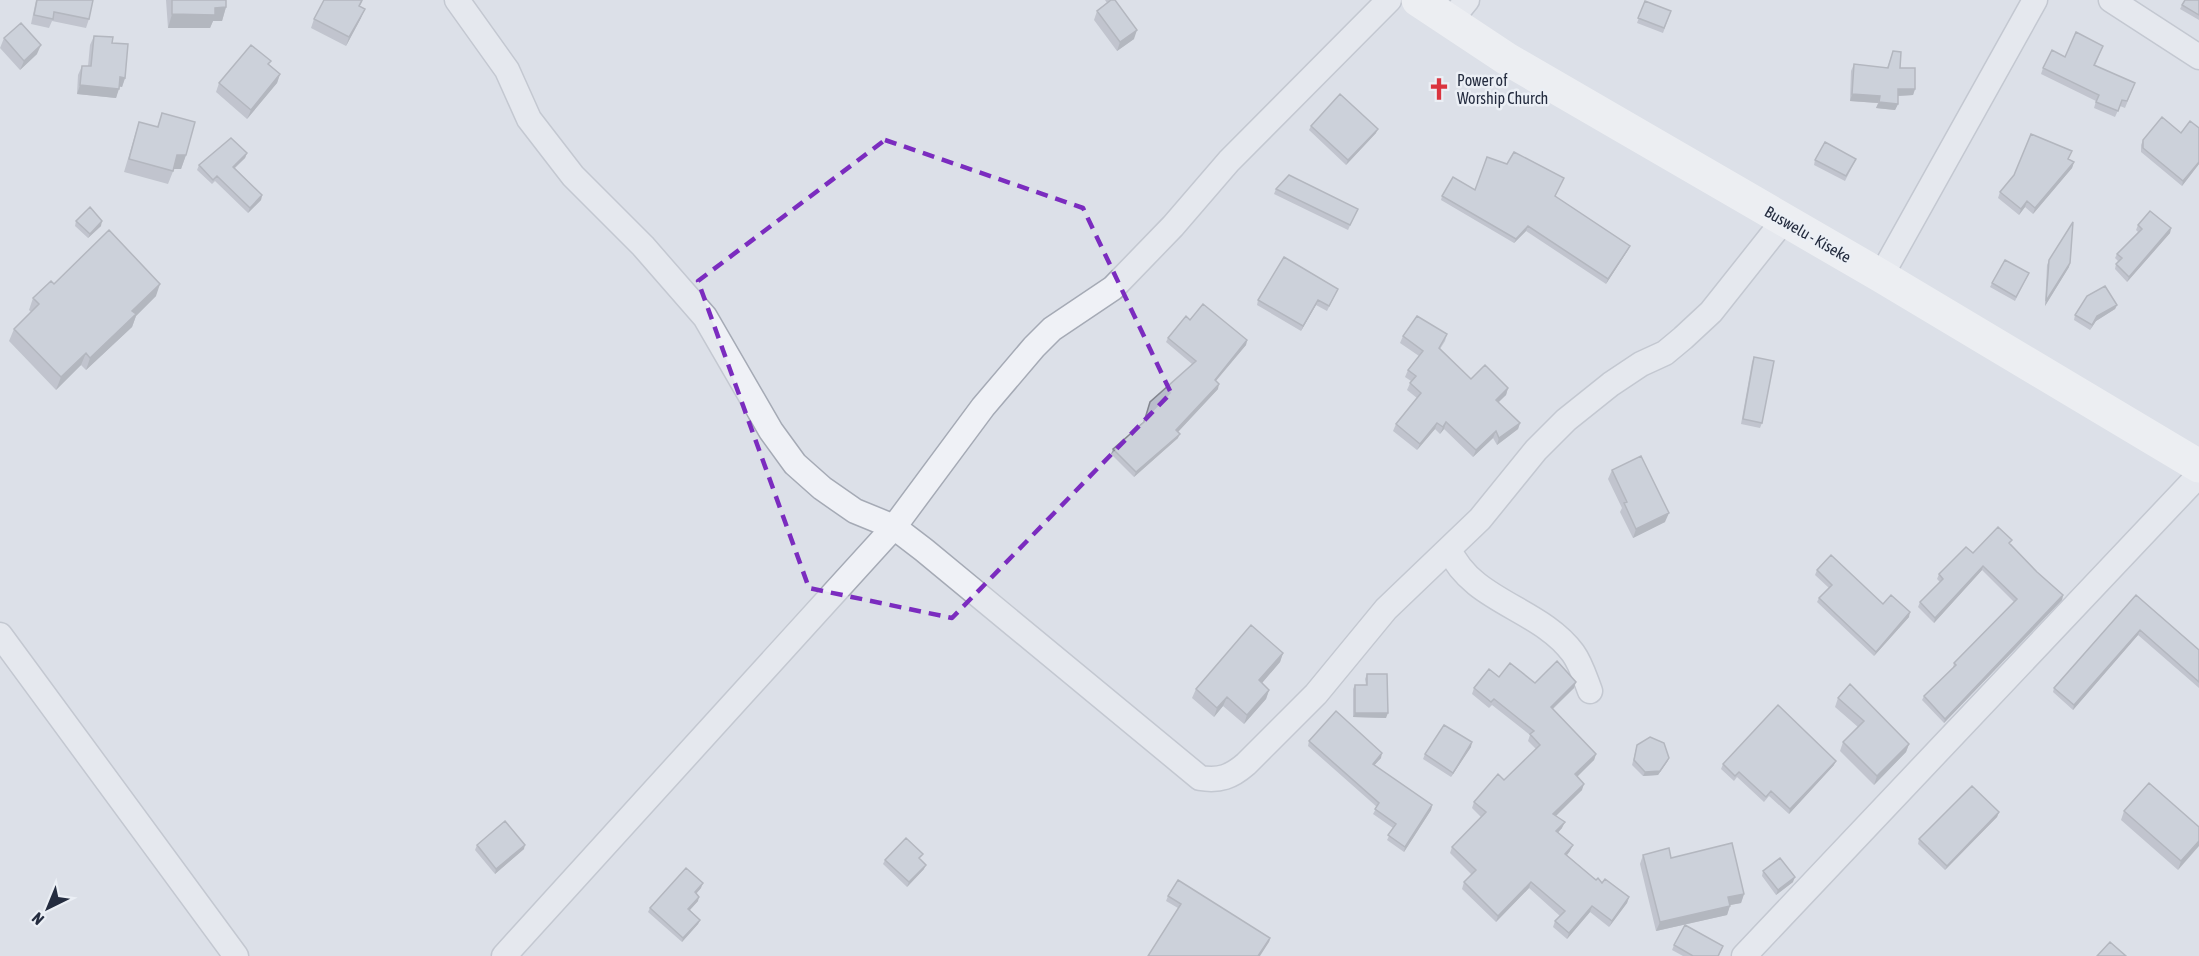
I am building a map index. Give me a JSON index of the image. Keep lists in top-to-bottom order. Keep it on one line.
{"streets":{"main road":["Buswelu - Kiseke"]},"places":{"church":["Power of Worship Church"]},"north":"bottom left"}
